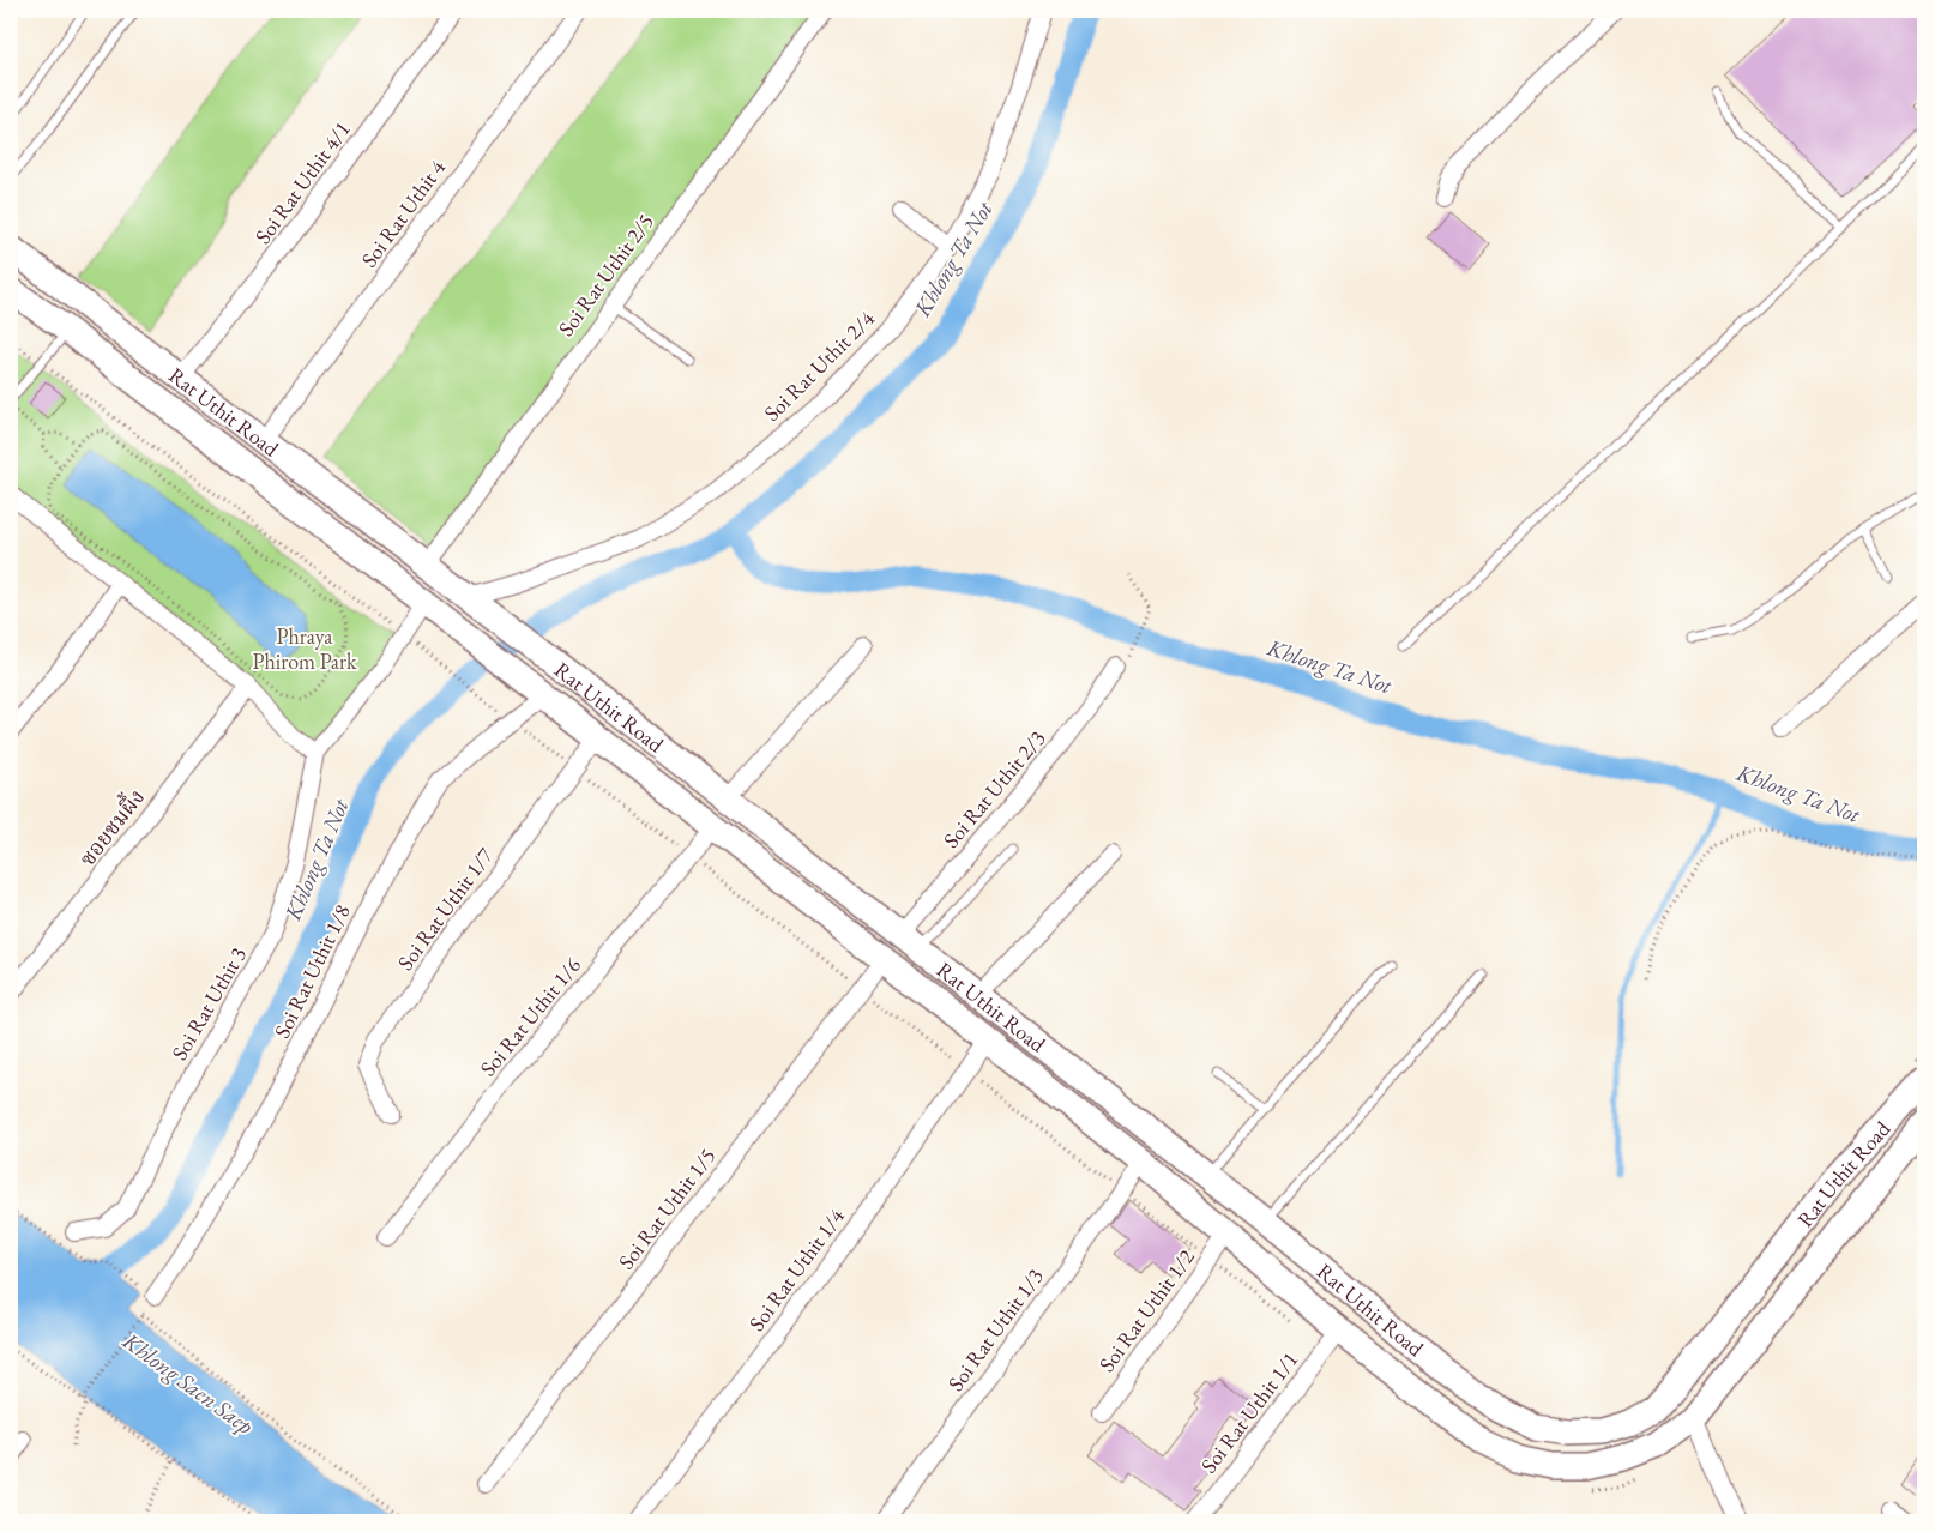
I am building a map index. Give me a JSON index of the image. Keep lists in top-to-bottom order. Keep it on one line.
{"streets":{"main road":["Rat Uthit Road"],"street":["Soi Rat Uthit 4/1","Soi Rat Uthit 4","Soi Rat Uthit 2/5","Soi Rat Uthit 2/4","Soi Rat Uthit 2/3","ซอยชมผึ้ง","Soi Rat Uthit 1/7","Soi Rat Uthit 1/8","Soi Rat Uthit 3","Soi Rat Uthit 1/6","Soi Rat Uthit 1/5","Soi Rat Uthit 1/4","Soi Rat Uthit 1/2","Soi Rat Uthit 1/3","Soi Rat Uthit 1/1"]},"crossings":[["Soi Rat Uthit 4/1","Rat Uthit Road"],["Soi Rat Uthit 4","Rat Uthit Road"],["Soi Rat Uthit 2/5","Rat Uthit Road"],["Soi Rat Uthit 2/4","Rat Uthit Road"],["Rat Uthit Road","Soi Rat Uthit 2/3"],["Rat Uthit Road","Soi Rat Uthit 1/7"],["Rat Uthit Road","Soi Rat Uthit 1/8"],["Rat Uthit Road","Soi Rat Uthit 3"],["Rat Uthit Road","Soi Rat Uthit 1/6"],["Rat Uthit Road","Soi Rat Uthit 1/5"],["Rat Uthit Road","Soi Rat Uthit 1/4"],["Rat Uthit Road","Soi Rat Uthit 1/2"],["Rat Uthit Road","Soi Rat Uthit 1/3"],["Rat Uthit Road","Soi Rat Uthit 1/1"]],"water":["Khlong Ta Not","Khlong Saen Saep"],"parks":["Phraya Phirom Park"]}
